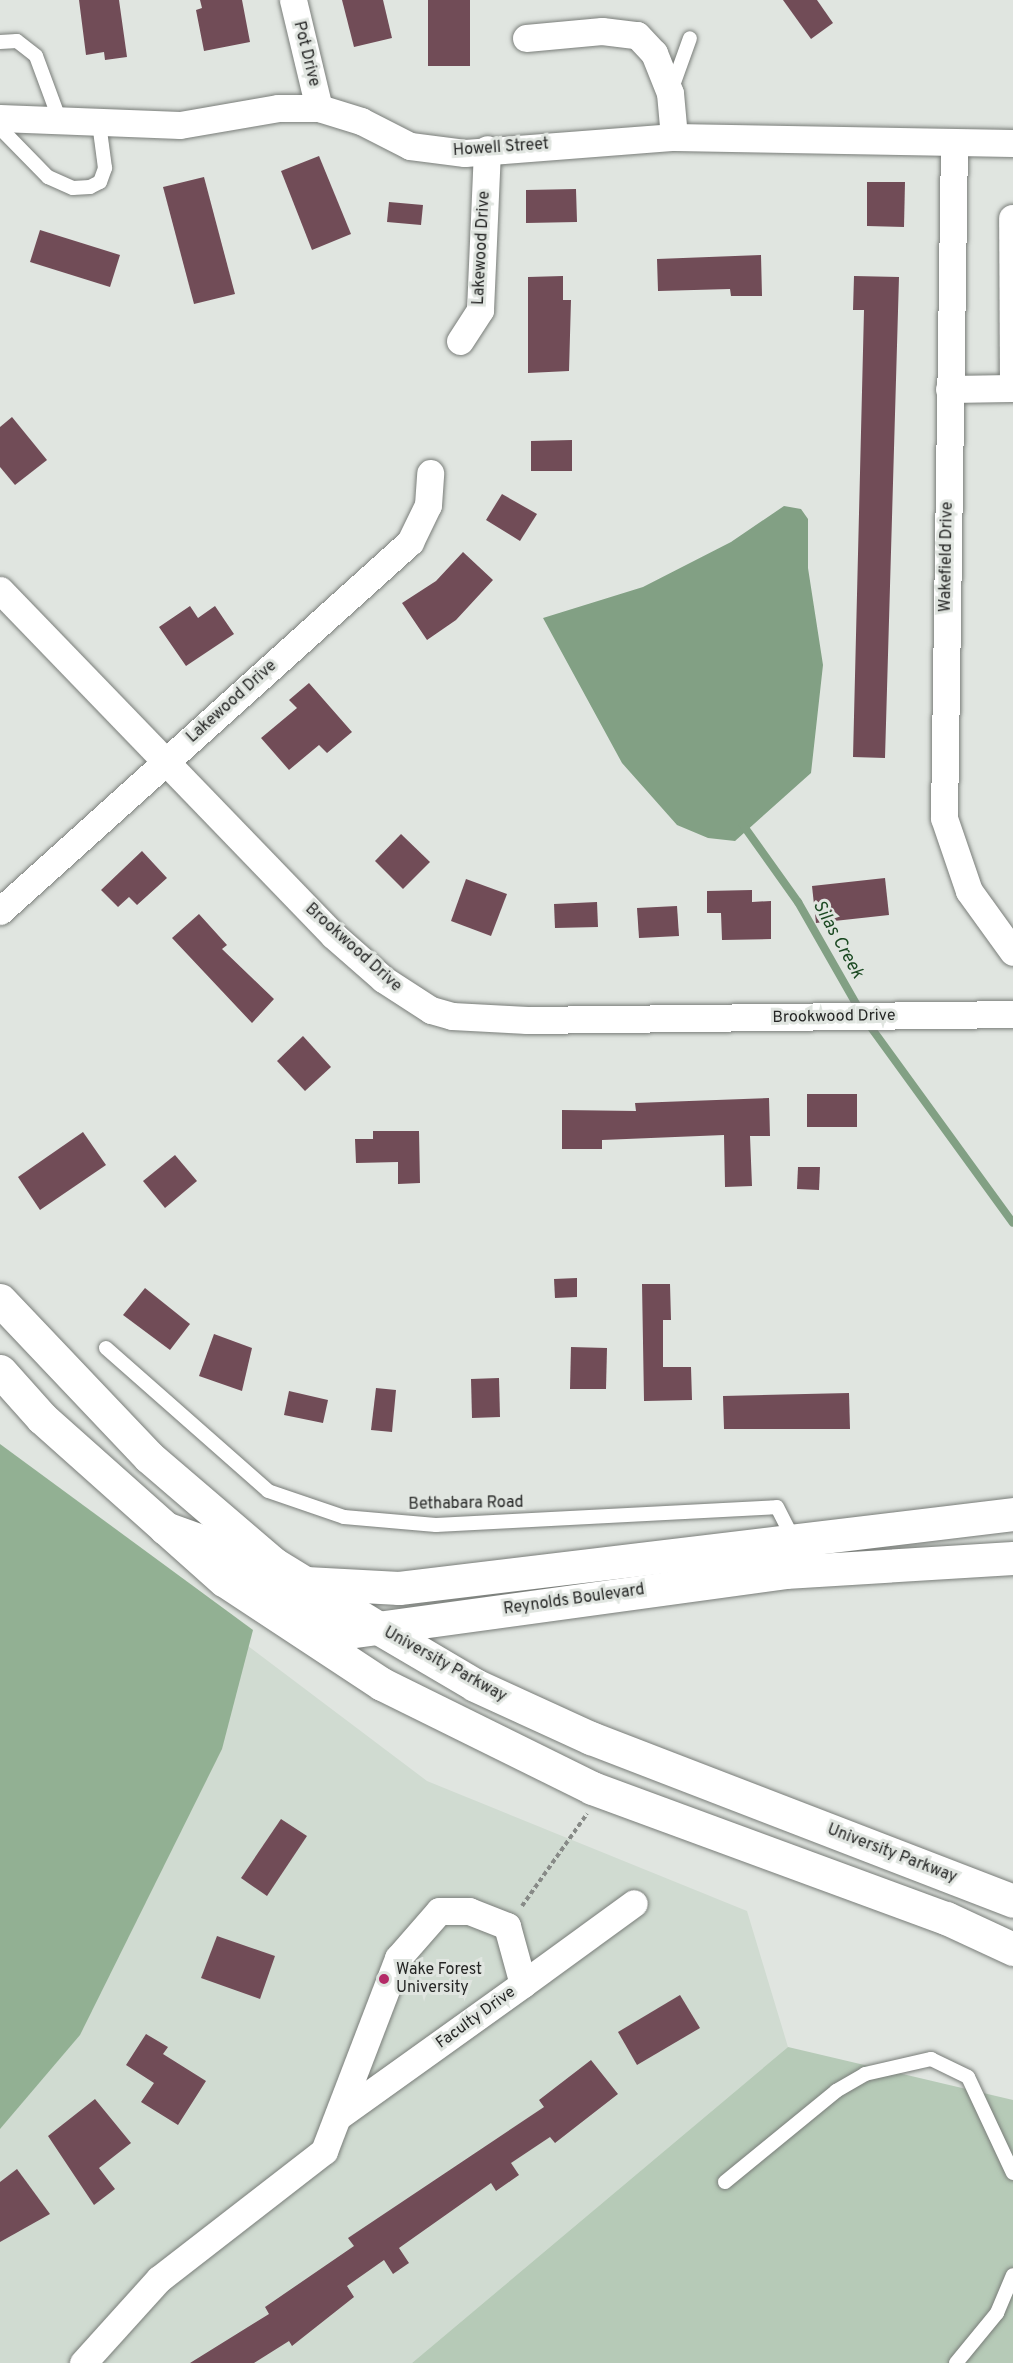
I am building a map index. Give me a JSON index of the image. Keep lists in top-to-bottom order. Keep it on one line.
{"streets":{"main road":["Reynolds Boulevard","University Parkway"],"street":["Pot Drive","Howell Street","Lakewood Drive","Wakefield Drive","Brookwood Drive","Faculty Drive"],"lane":["Bethabara Road"]},"crossings":[["Pot Drive","Howell Street"],["Howell Street","Lakewood Drive"],["Howell Street","Wakefield Drive"],["Lakewood Drive","Brookwood Drive"],["Bethabara Road","Reynolds Boulevard"],["Reynolds Boulevard","University Parkway"]],"water":["Silas Creek"],"places":["Wake Forest University"]}
